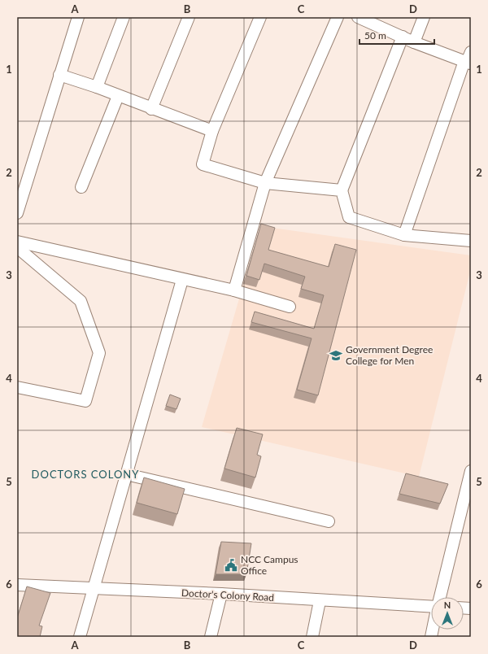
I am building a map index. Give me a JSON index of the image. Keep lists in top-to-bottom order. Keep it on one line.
{"streets":{"street":["Doctor's Colony Road"]},"districts":["DOCTORS COLONY"],"places":{"school or university":["Government Degree College for Men"],"public building":["NCC Campus Office"]},"scale_bar":"50 m","north":"top","grid":{"columns":["A","B","C","D"],"rows":["1","2","3","4","5","6"]}}
